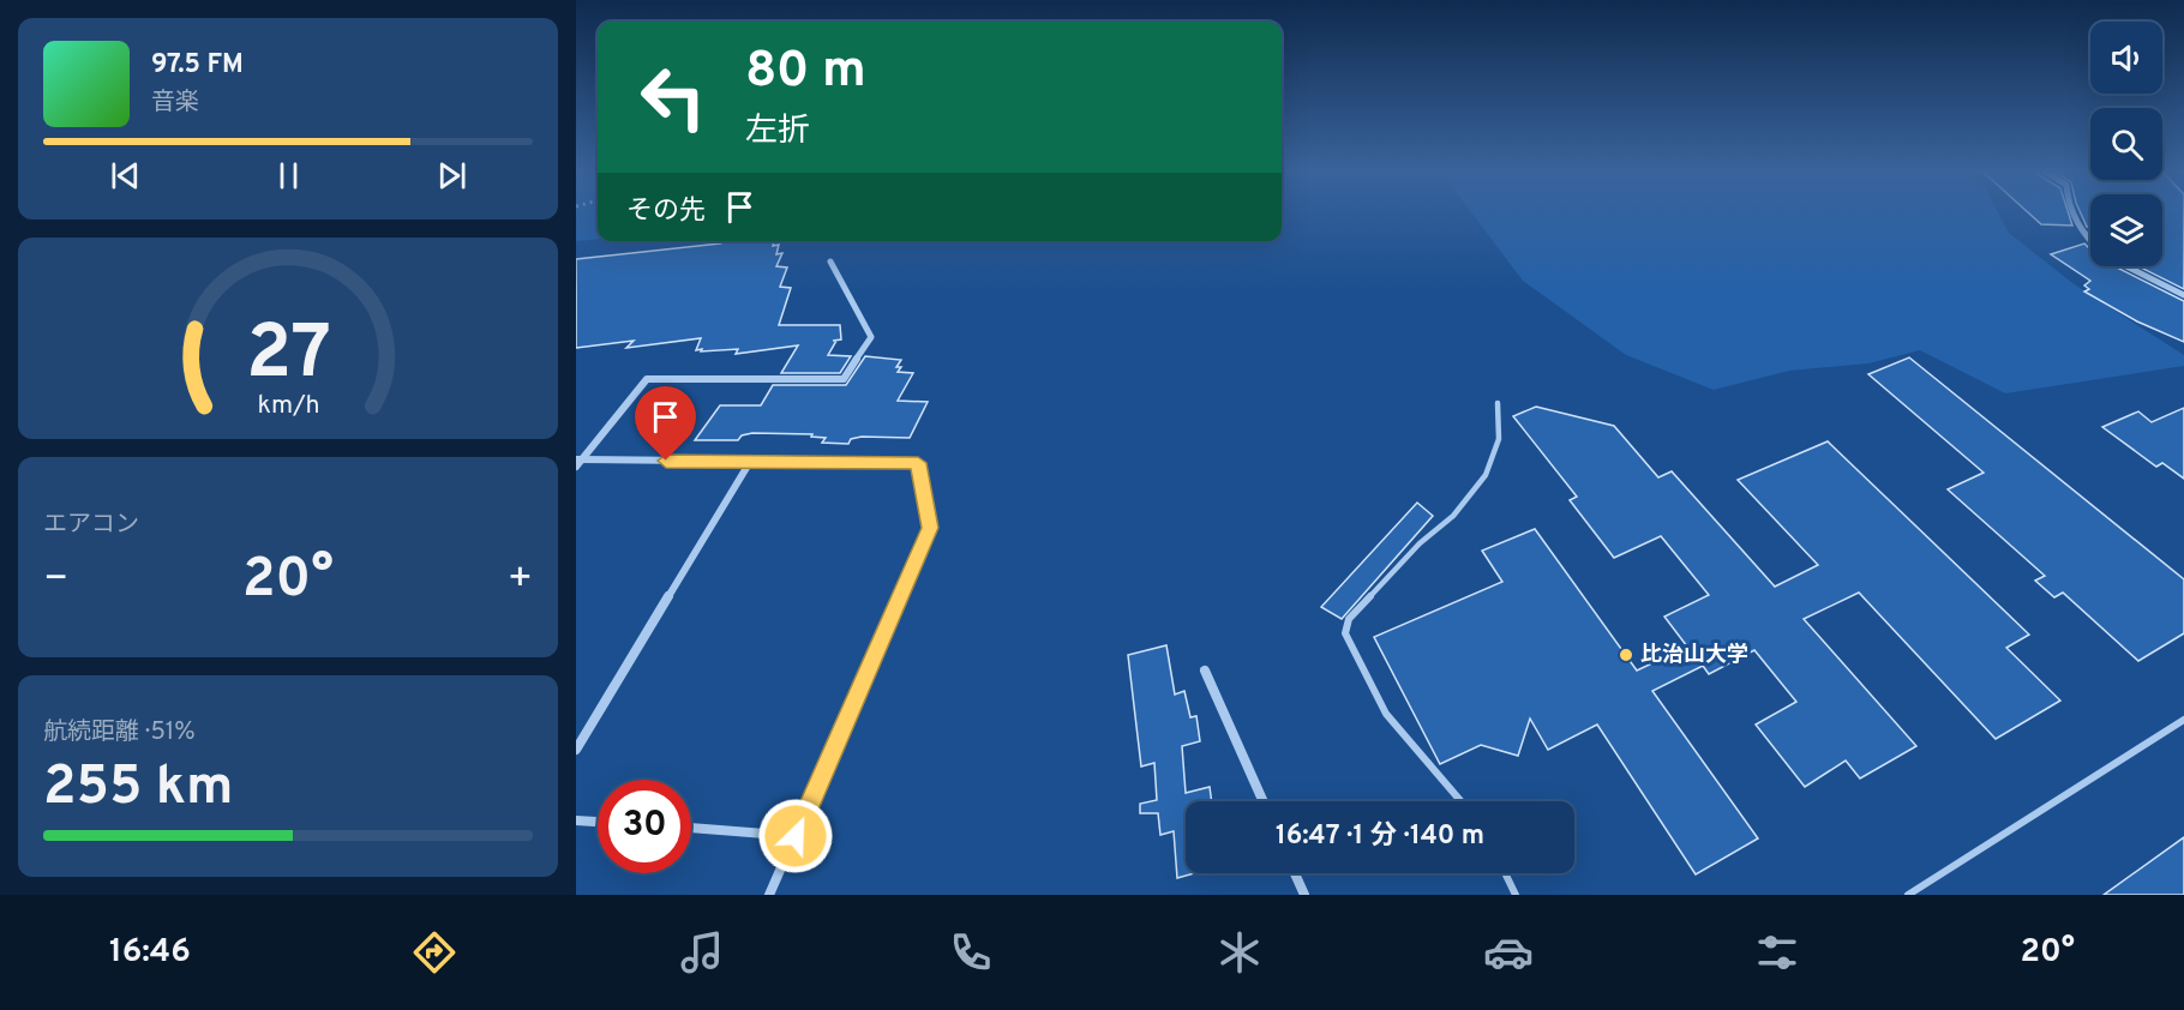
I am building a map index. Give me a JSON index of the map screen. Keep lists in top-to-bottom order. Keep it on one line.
{"places":["比治山大学"],"page":{"turn":["80 m","左折"],"song":["97.5 FM","音楽"],"then":"その先","tile":["エアコン",["航続距離 · 51%","255 km"]],"heat":["−","20°","+"],"limit":"30","trip":"16:47 · 1 分 · 140 m","tabs":["16:46","20°"],"gauge":["27","km/h"]}}
